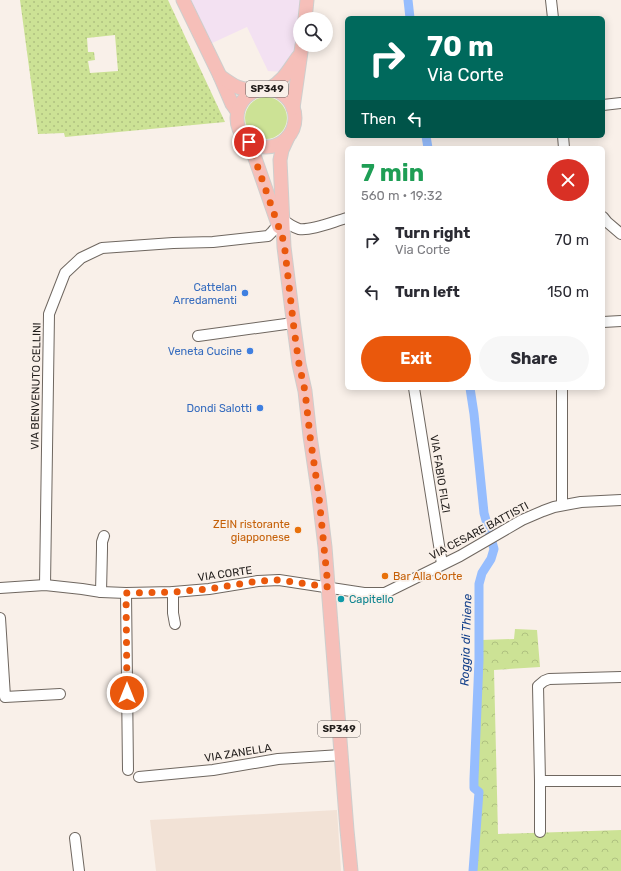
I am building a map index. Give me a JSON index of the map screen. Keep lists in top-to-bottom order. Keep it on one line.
{"streets":{"main road":["SP349"],"street":["VIA BENVENUTO CELLINI","VIA FABIO FILZI","VIA CESARE BATTISTI","VIA CORTE","VIA ZANELLA"]},"crossings":[["SP349","VIA BENVENUTO CELLINI"],["SP349","VIA CESARE BATTISTI"],["SP349","VIA CORTE"],["SP349","VIA ZANELLA"],["VIA BENVENUTO CELLINI","VIA CORTE"],["VIA FABIO FILZI","VIA CESARE BATTISTI"],["VIA CESARE BATTISTI","VIA CORTE"]],"water":["Roggia di Thiene"],"places":["Cattelan Arredamenti","Veneta Cucine","Dondi Salotti","ZEIN ristorante giapponese","Bar Alla Corte","Capitello"],"page":{"turn":["70 m","Via Corte"],"then":"Then","heading":["7 min","560 m · 19:32"],"list":[{"name":"Turn right","note":"Via Corte","value":"70 m"},{"name":"Turn left","value":"150 m"}],"buttons":["Exit","Share"]}}
